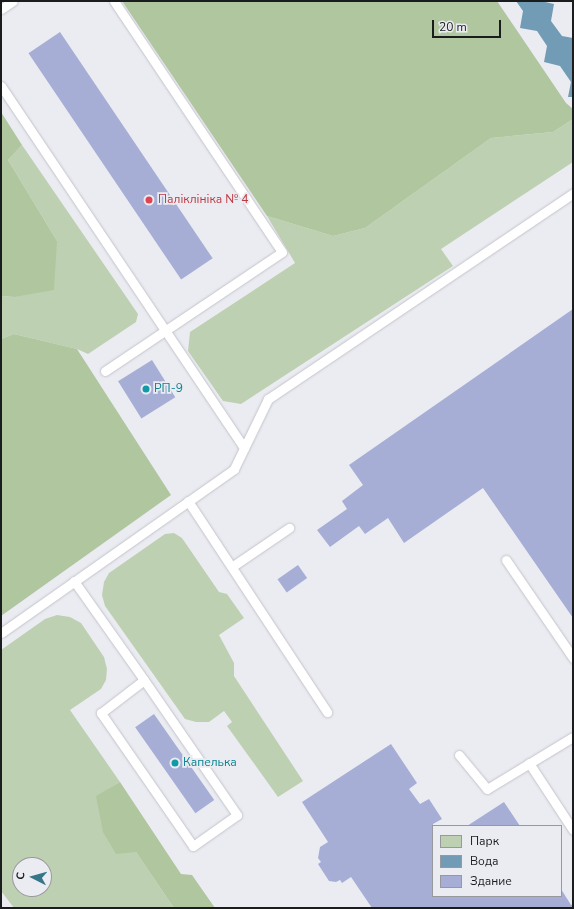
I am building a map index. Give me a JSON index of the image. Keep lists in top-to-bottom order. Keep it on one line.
{"places":["Паліклініка № 4","РП-9","Капелька"],"legend":["Парк","Вода","Здание"],"scale_bar":"20 m","north":"left"}
